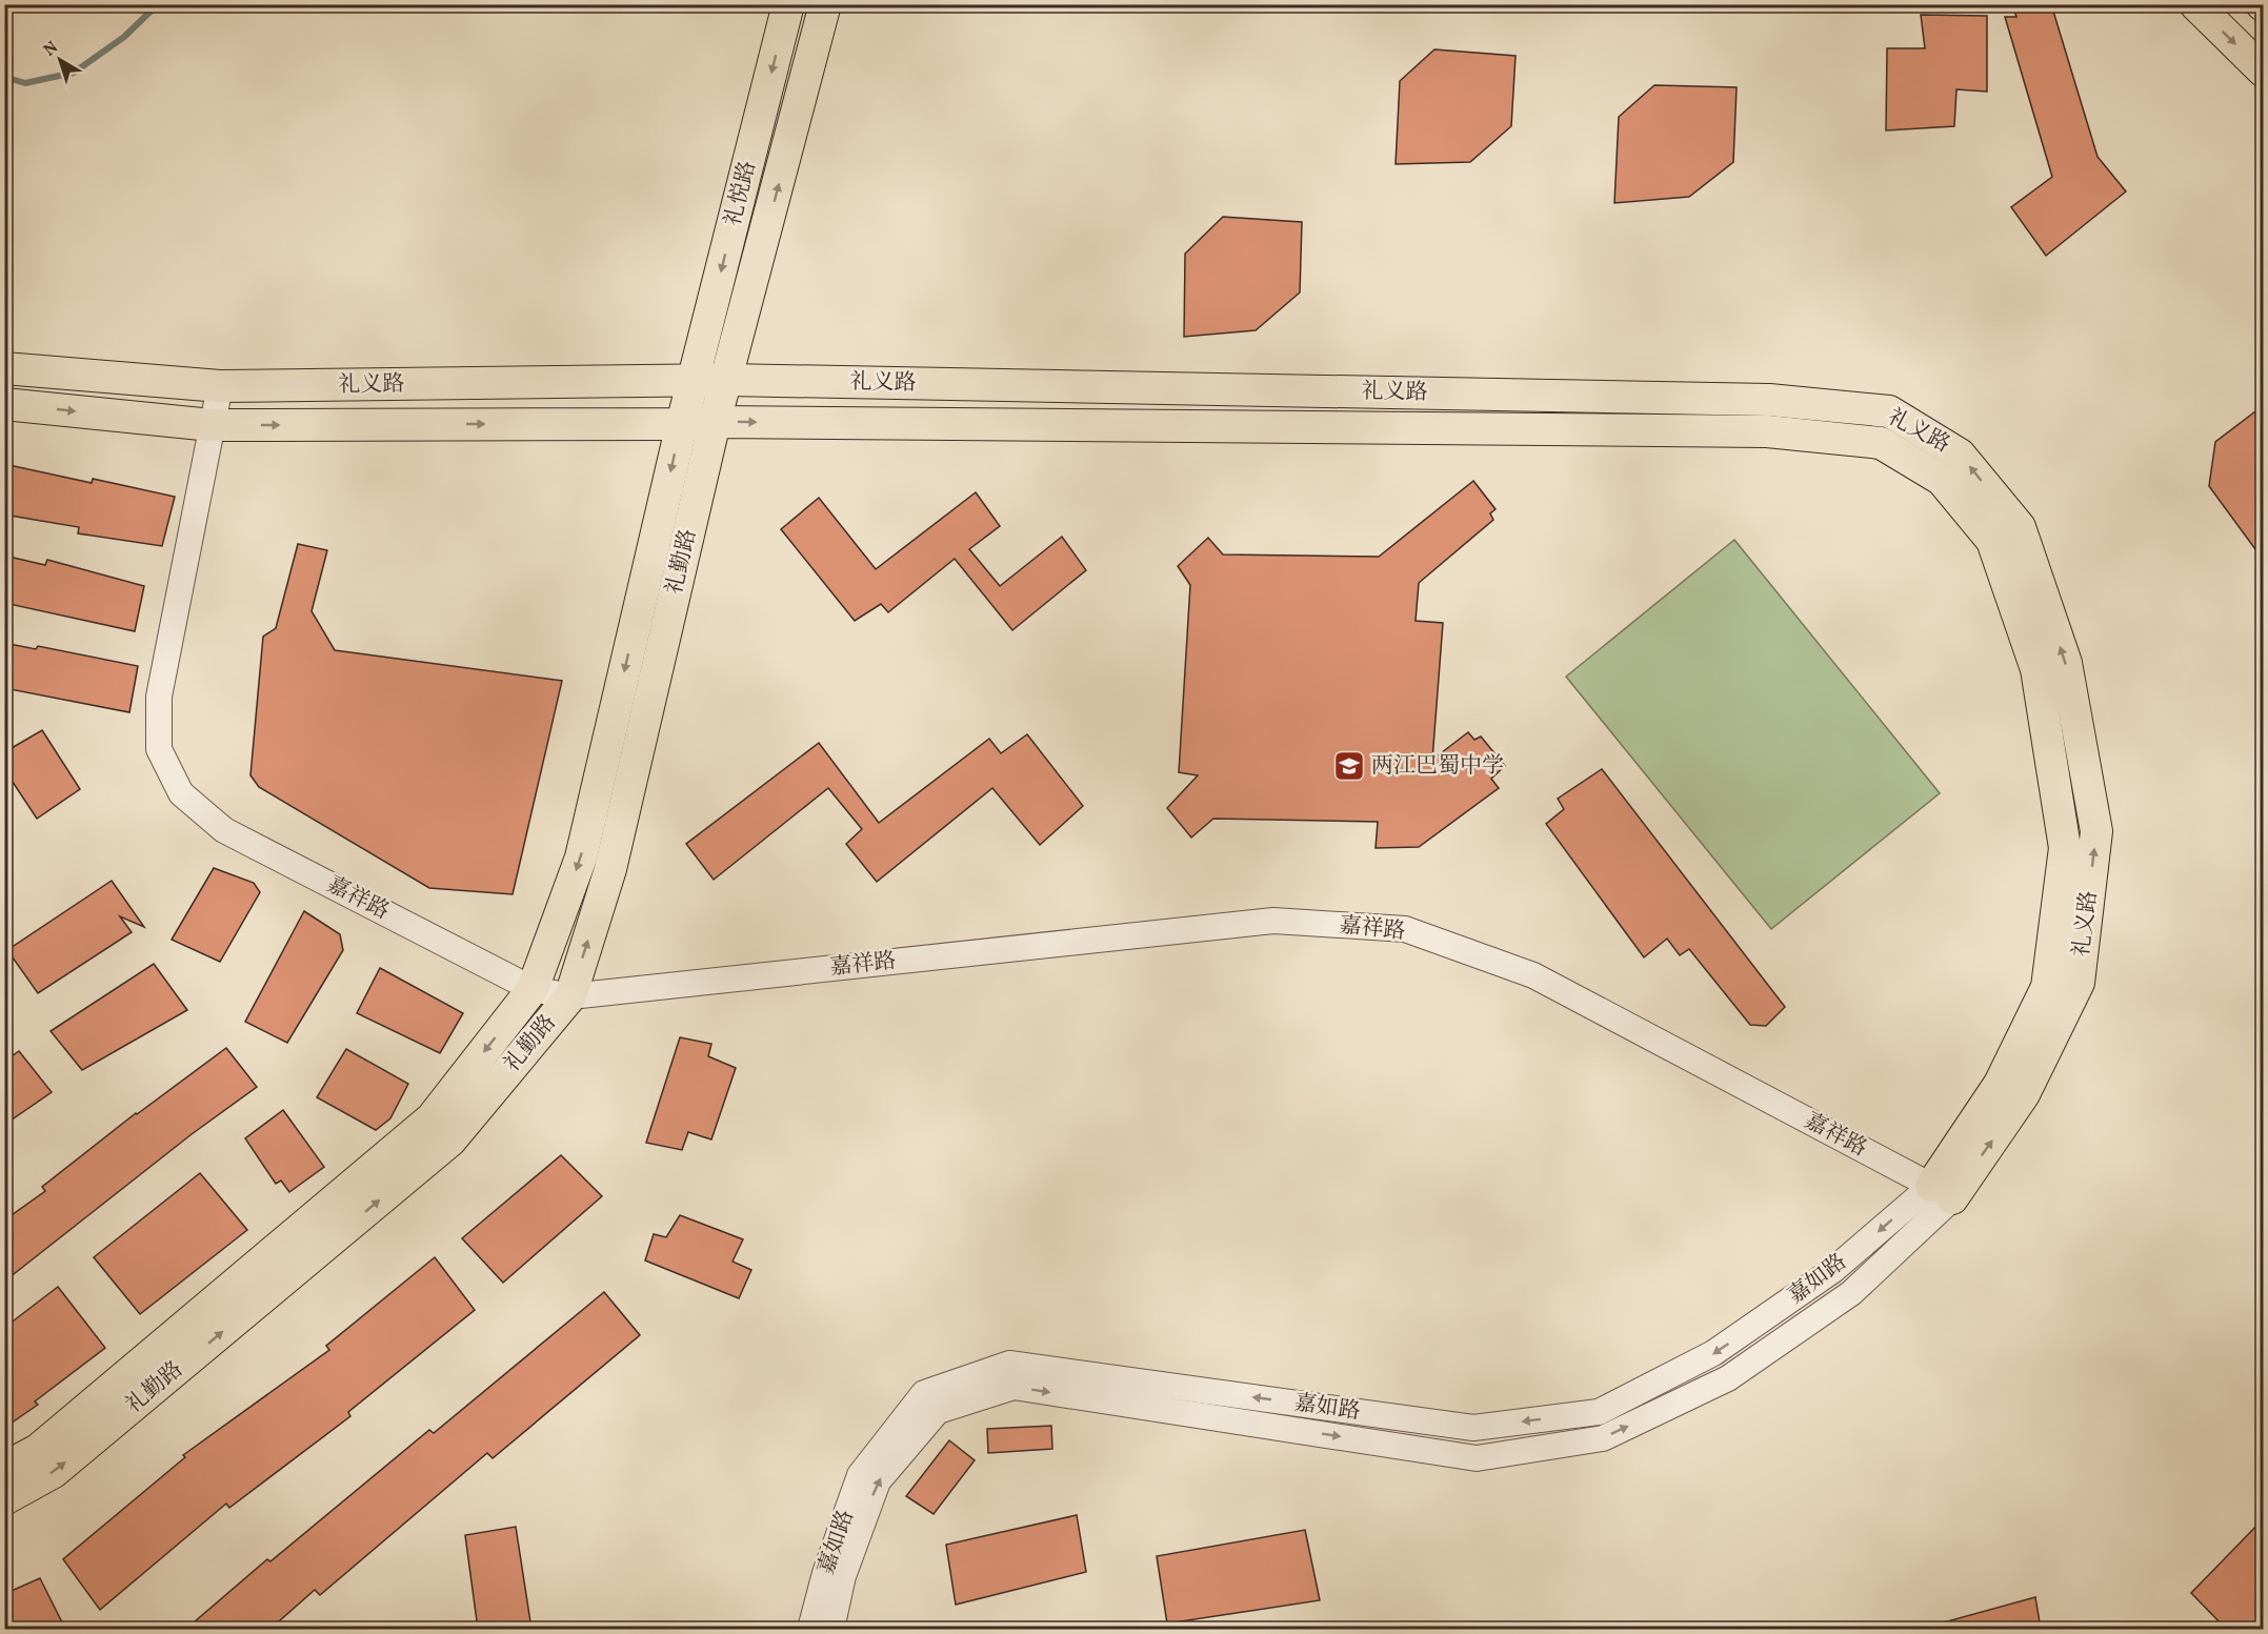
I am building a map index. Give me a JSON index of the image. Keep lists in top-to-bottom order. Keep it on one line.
{"streets":{"main road":["礼悦路","礼义路","礼勤路"],"street":["嘉祥路","嘉如路"]},"crossings":[["礼悦路","礼义路"],["礼悦路","礼勤路"],["礼义路","礼勤路"],["礼义路","嘉祥路"],["礼义路","嘉如路"],["礼勤路","嘉祥路"],["嘉祥路","嘉如路"]],"places":{"school or university":["两江巴蜀中学"]},"north":"top left"}
